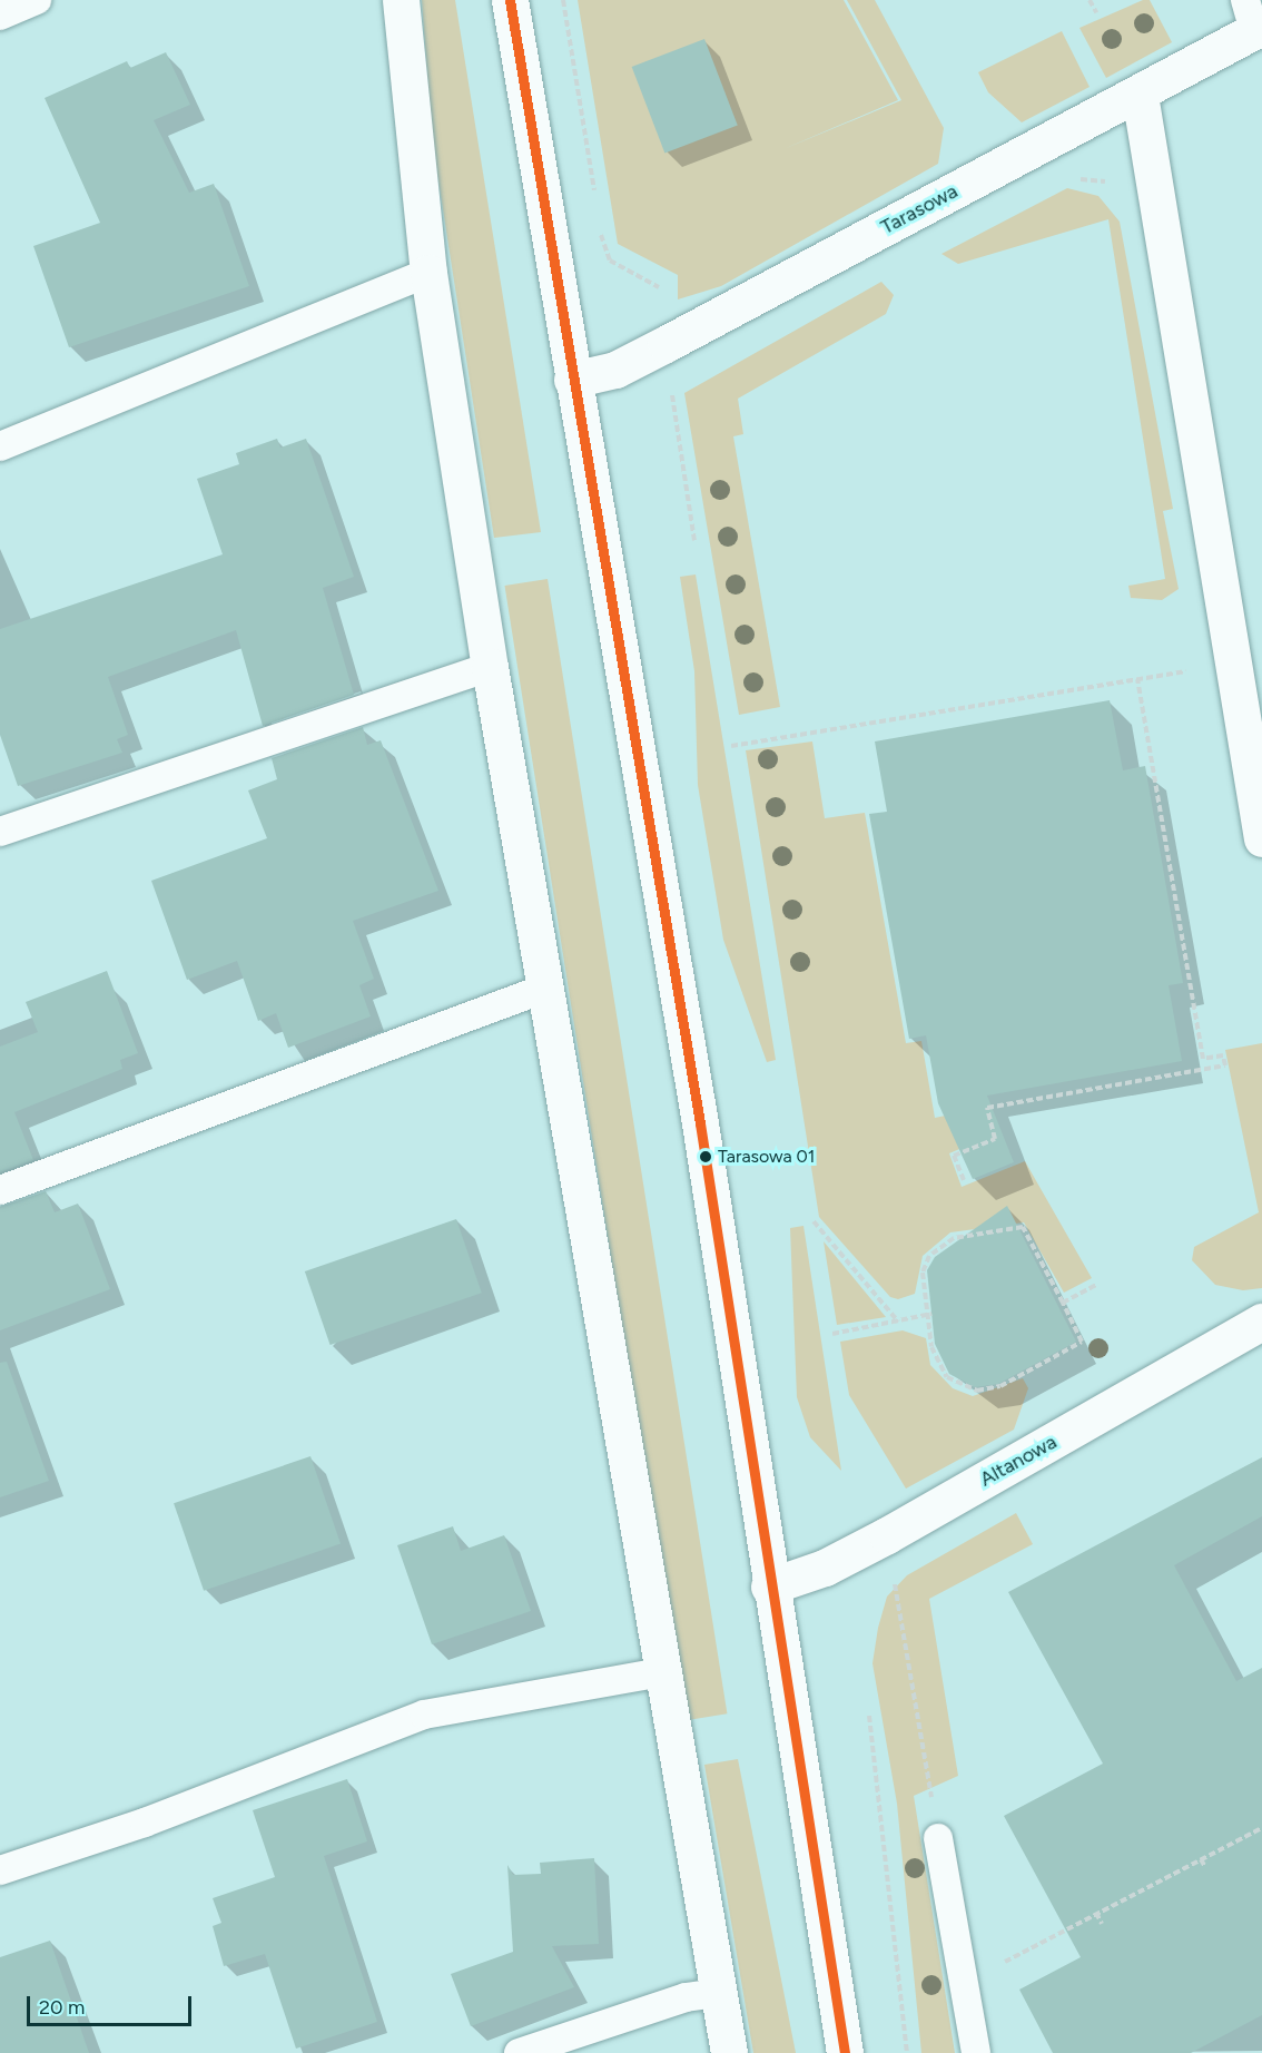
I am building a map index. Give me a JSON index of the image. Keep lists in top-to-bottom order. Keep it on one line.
{"streets":{"street":["Tarasowa","Altanowa"]},"places":["Tarasowa 01"],"scale_bar":"20 m"}
